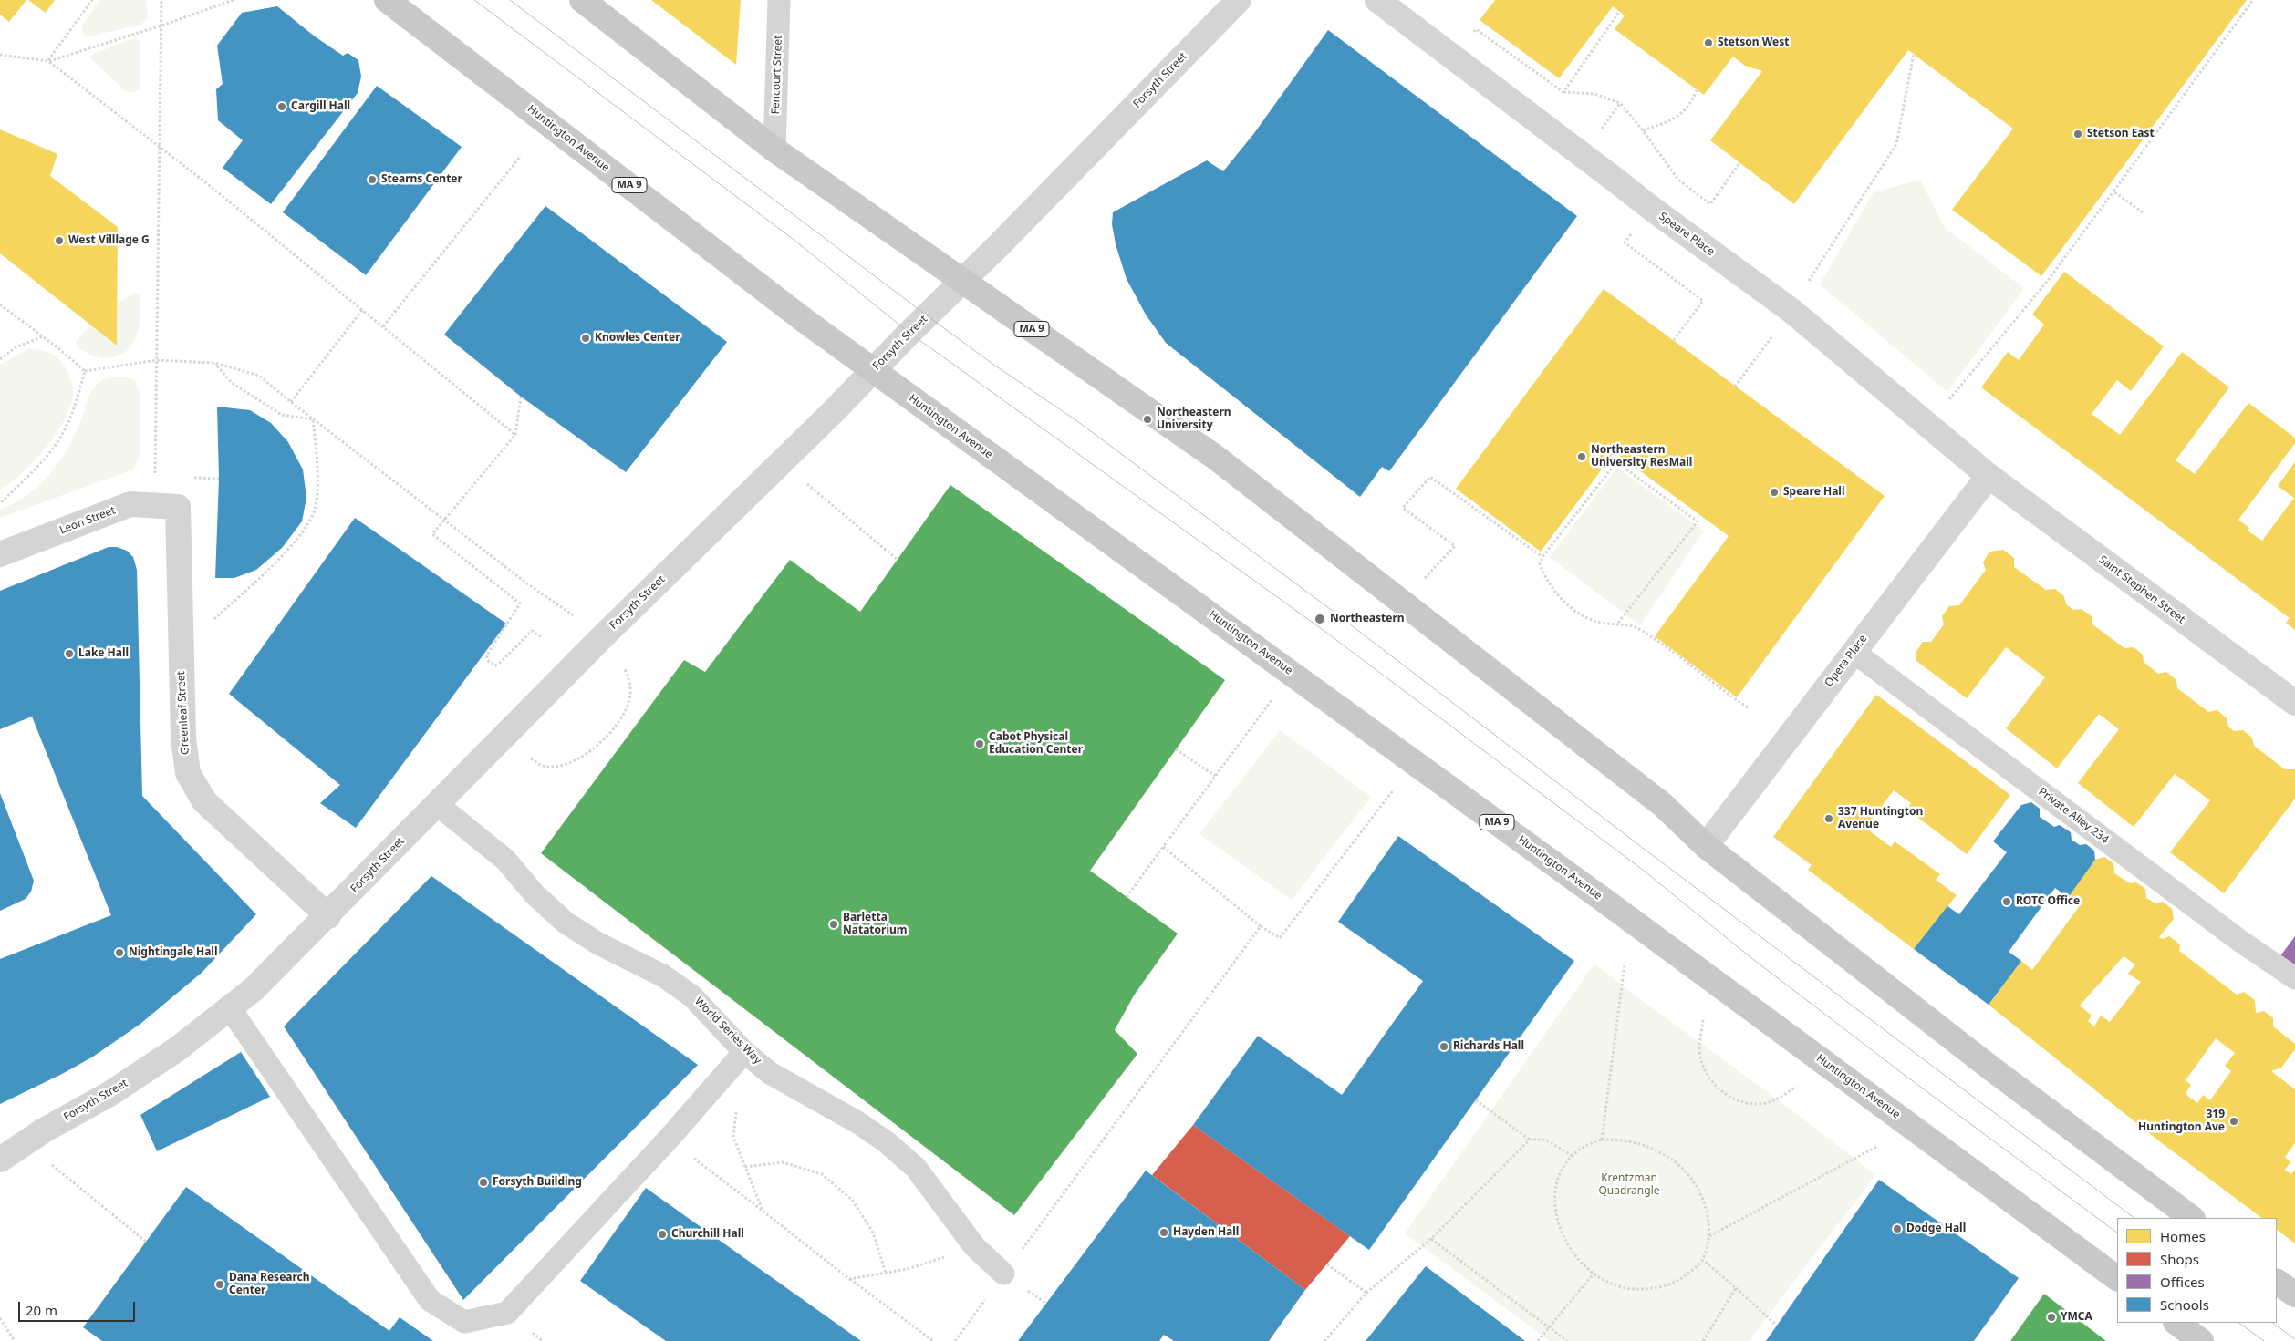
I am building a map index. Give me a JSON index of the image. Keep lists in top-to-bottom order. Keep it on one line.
{"streets":{"main road":["Huntington Avenue","MA 9"],"street":["Forsyth Street","Speare Place","Leon Street","Saint Stephen Street","Opera Place","Greenleaf Street"],"lane":["Fencourt Street","Private Alley 234","World Series Way"]},"crossings":[["Fencourt Street","MA 9"],["Forsyth Street","Huntington Avenue"],["Forsyth Street","MA 9"],["Forsyth Street","Greenleaf Street"],["Forsyth Street","World Series Way"],["MA 9","Opera Place"],["Speare Place","Saint Stephen Street"],["Speare Place","Opera Place"],["Leon Street","Greenleaf Street"],["Saint Stephen Street","Opera Place"],["Opera Place","Private Alley 234"]],"parks":["Krentzman Quadrangle"],"places":["Stetson West","Cargill Hall","Stetson East","Stearns Center","West Villlage G","Knowles Center","Northeastern University","Northeastern University ResMail","Speare Hall","Northeastern","Lake Hall","Cabot Physical Education Center","337 Huntington Avenue","ROTC Office","Barletta Natatorium","Nightingale Hall","Richards Hall","319 Huntington Ave","Forsyth Building","Dodge Hall","Hayden Hall","Churchill Hall","Dana Research Center","YMCA"],"legend":["Homes","Shops","Offices","Schools"],"scale_bar":"20 m"}
